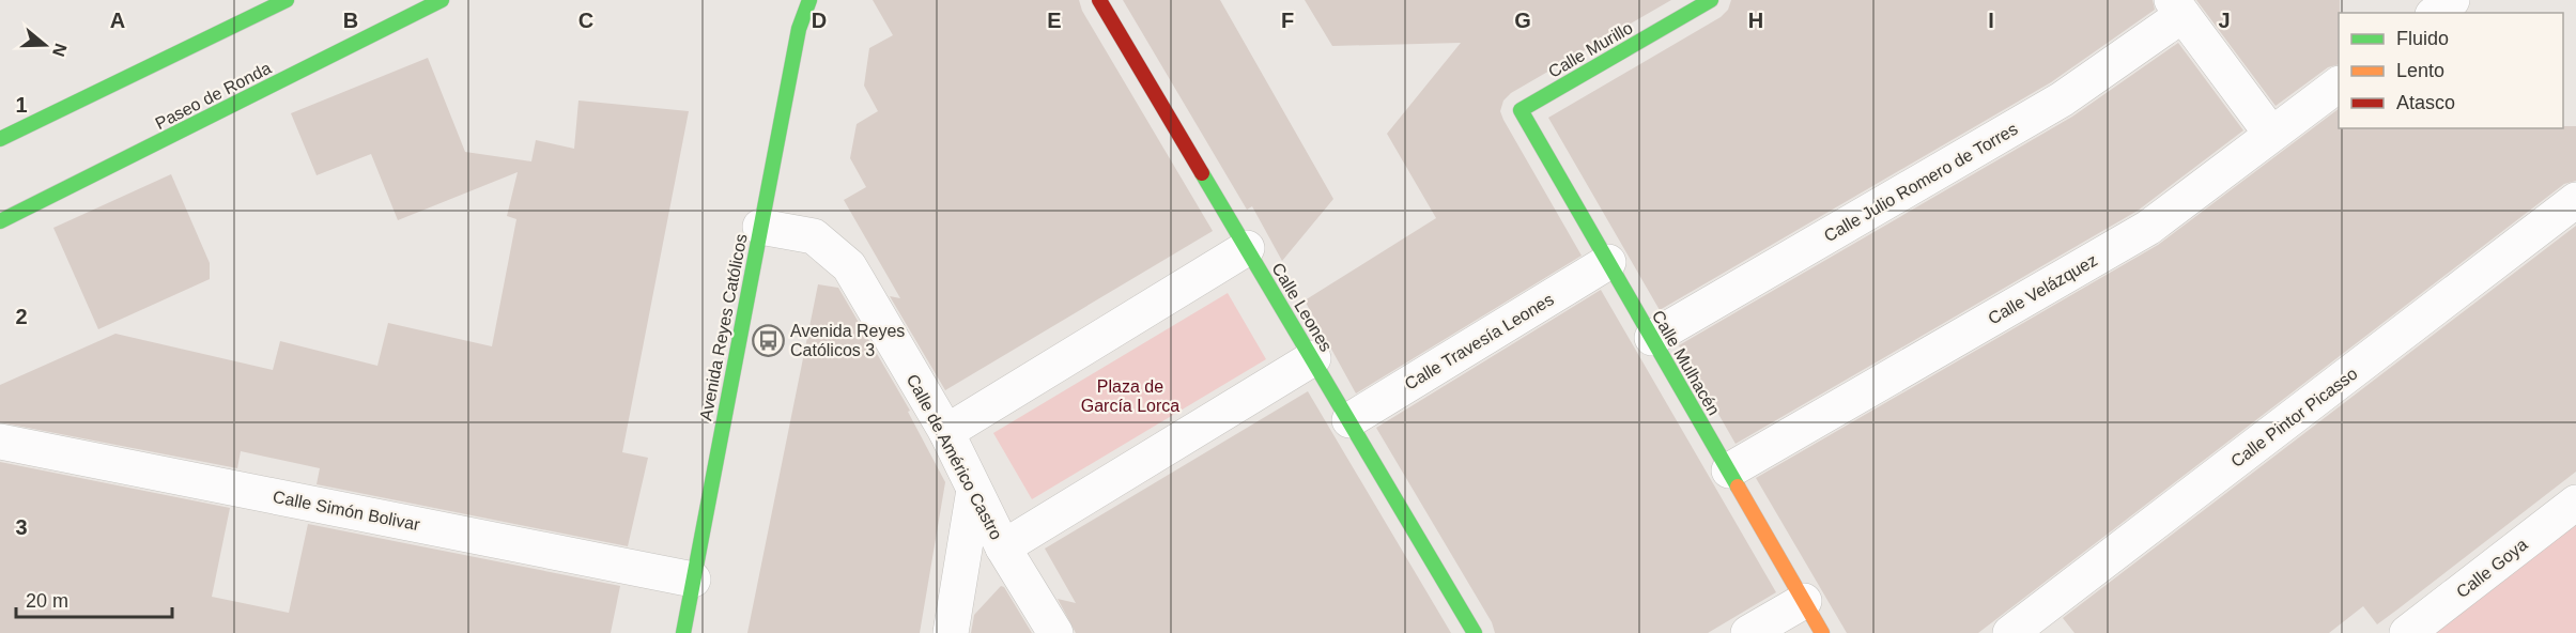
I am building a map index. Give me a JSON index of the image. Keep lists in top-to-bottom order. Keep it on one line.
{"streets":{"street":["Calle Murillo","Paseo de Ronda","Calle Julio Romero de Torres","Calle Velázquez","Calle Leones","Avenida Reyes Católicos","Calle Travesía Leones","Calle Mulhacén","Calle Pintor Picasso","Calle de Américo Castro","Calle Simón Bolivar","Calle Goya"]},"crossings":[["Calle Murillo","Calle Mulhacén"],["Calle Julio Romero de Torres","Calle Mulhacén"],["Calle Velázquez","Calle Mulhacén"],["Calle Leones","Calle Travesía Leones"],["Avenida Reyes Católicos","Calle de Américo Castro"],["Avenida Reyes Católicos","Calle Simón Bolivar"],["Calle Travesía Leones","Calle Mulhacén"]],"parks":["Plaza de García Lorca"],"places":{"bus stop":["Avenida Reyes Católicos 3"]},"legend":["Fluido","Lento","Atasco"],"scale_bar":"20 m","north":"right","grid":{"columns":["A","B","C","D","E","F","G","H","I","J"],"rows":["1","2","3"]}}
